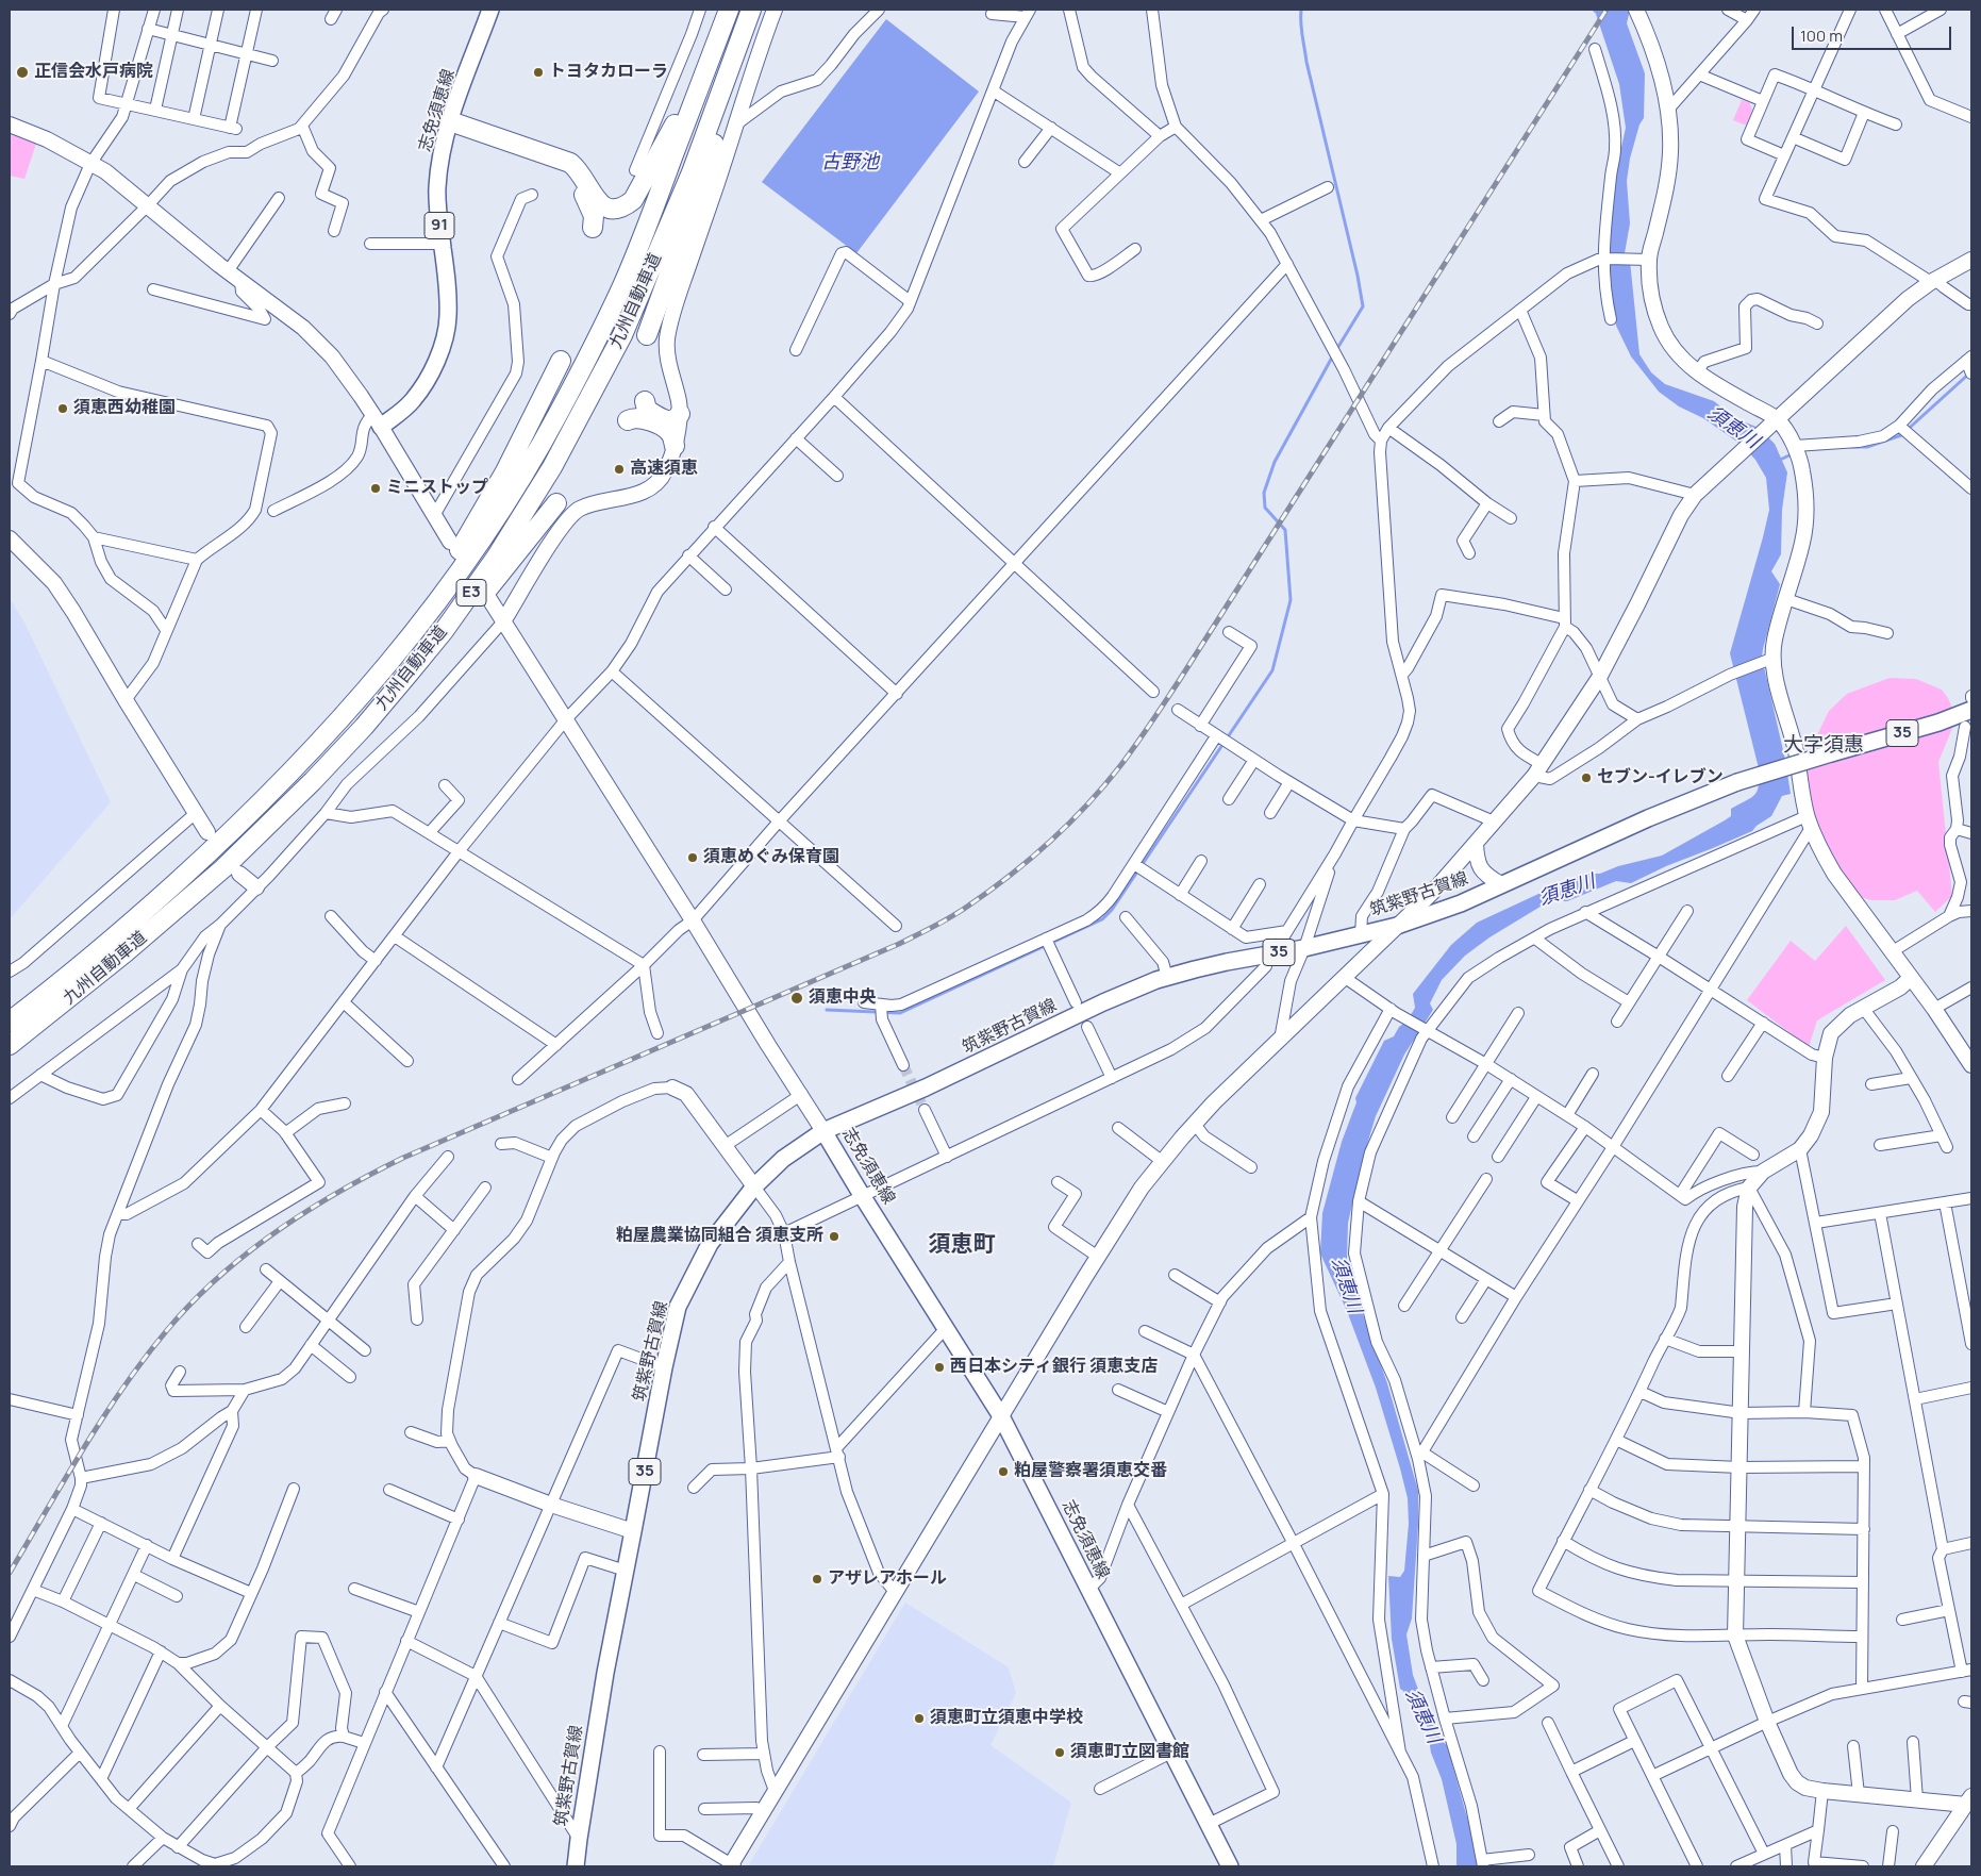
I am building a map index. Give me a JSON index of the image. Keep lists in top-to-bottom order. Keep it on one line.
{"streets":{"highway":["九州自動車道","E3"],"main road":["志免須恵線","91","35","筑紫野古賀線"]},"crossings":[["志免須恵線","筑紫野古賀線"]],"districts":["大字須惠","須恵町"],"water":["古野池","須恵川"],"places":["正信会水戸病院","トヨタカローラ","須恵西幼稚園","高速須恵","ミニストップ","セブン-イレブン","須恵めぐみ保育園","須恵中央","粕屋農業協同組合 須恵支所","西日本シティ銀行 須恵支店","粕屋警察署須恵交番","アザレアホール","須恵町立須恵中学校","須恵町立図書館"],"scale_bar":"100 m"}
